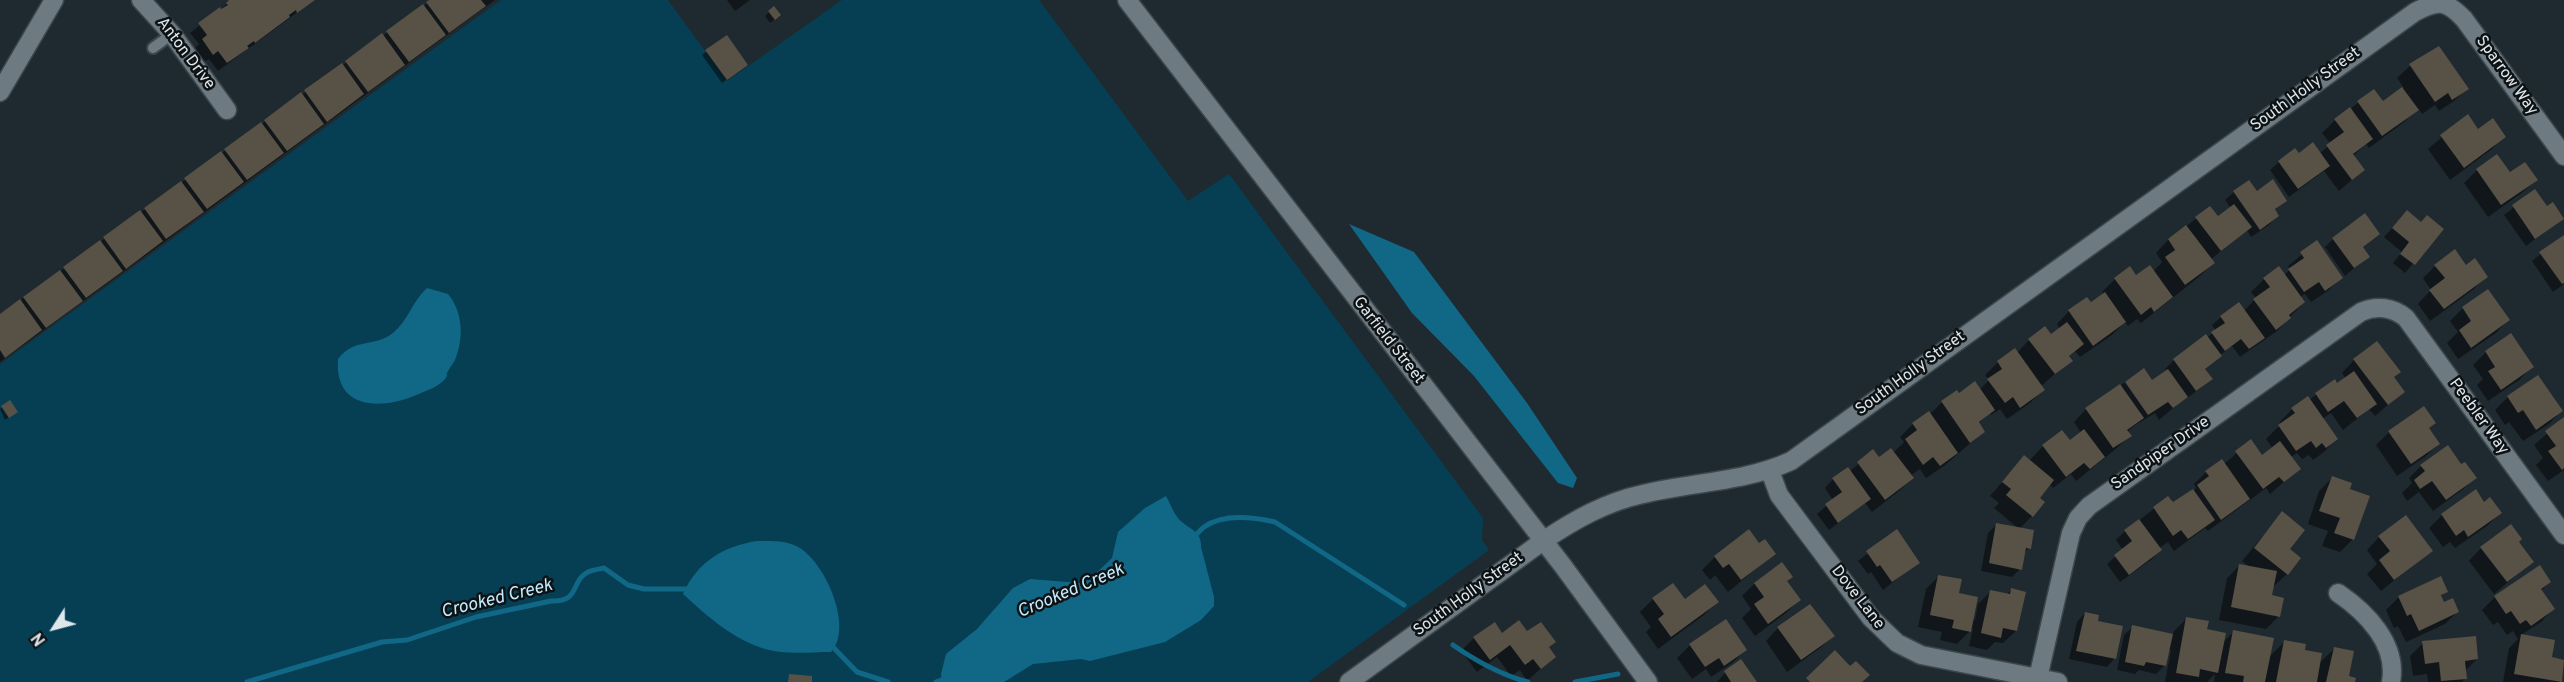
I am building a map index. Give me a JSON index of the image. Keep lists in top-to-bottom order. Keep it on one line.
{"streets":{"street":["Anton Drive","Sparrow Way","South Holly Street","Garfield Street","Peebler Way","Sandpiper Drive","Dove Lane"]},"crossings":[["Sparrow Way","South Holly Street"],["South Holly Street","Garfield Street"],["South Holly Street","Dove Lane"],["Peebler Way","Sandpiper Drive"],["Sandpiper Drive","Dove Lane"]],"water":["Crooked Creek"],"north":"bottom left"}
